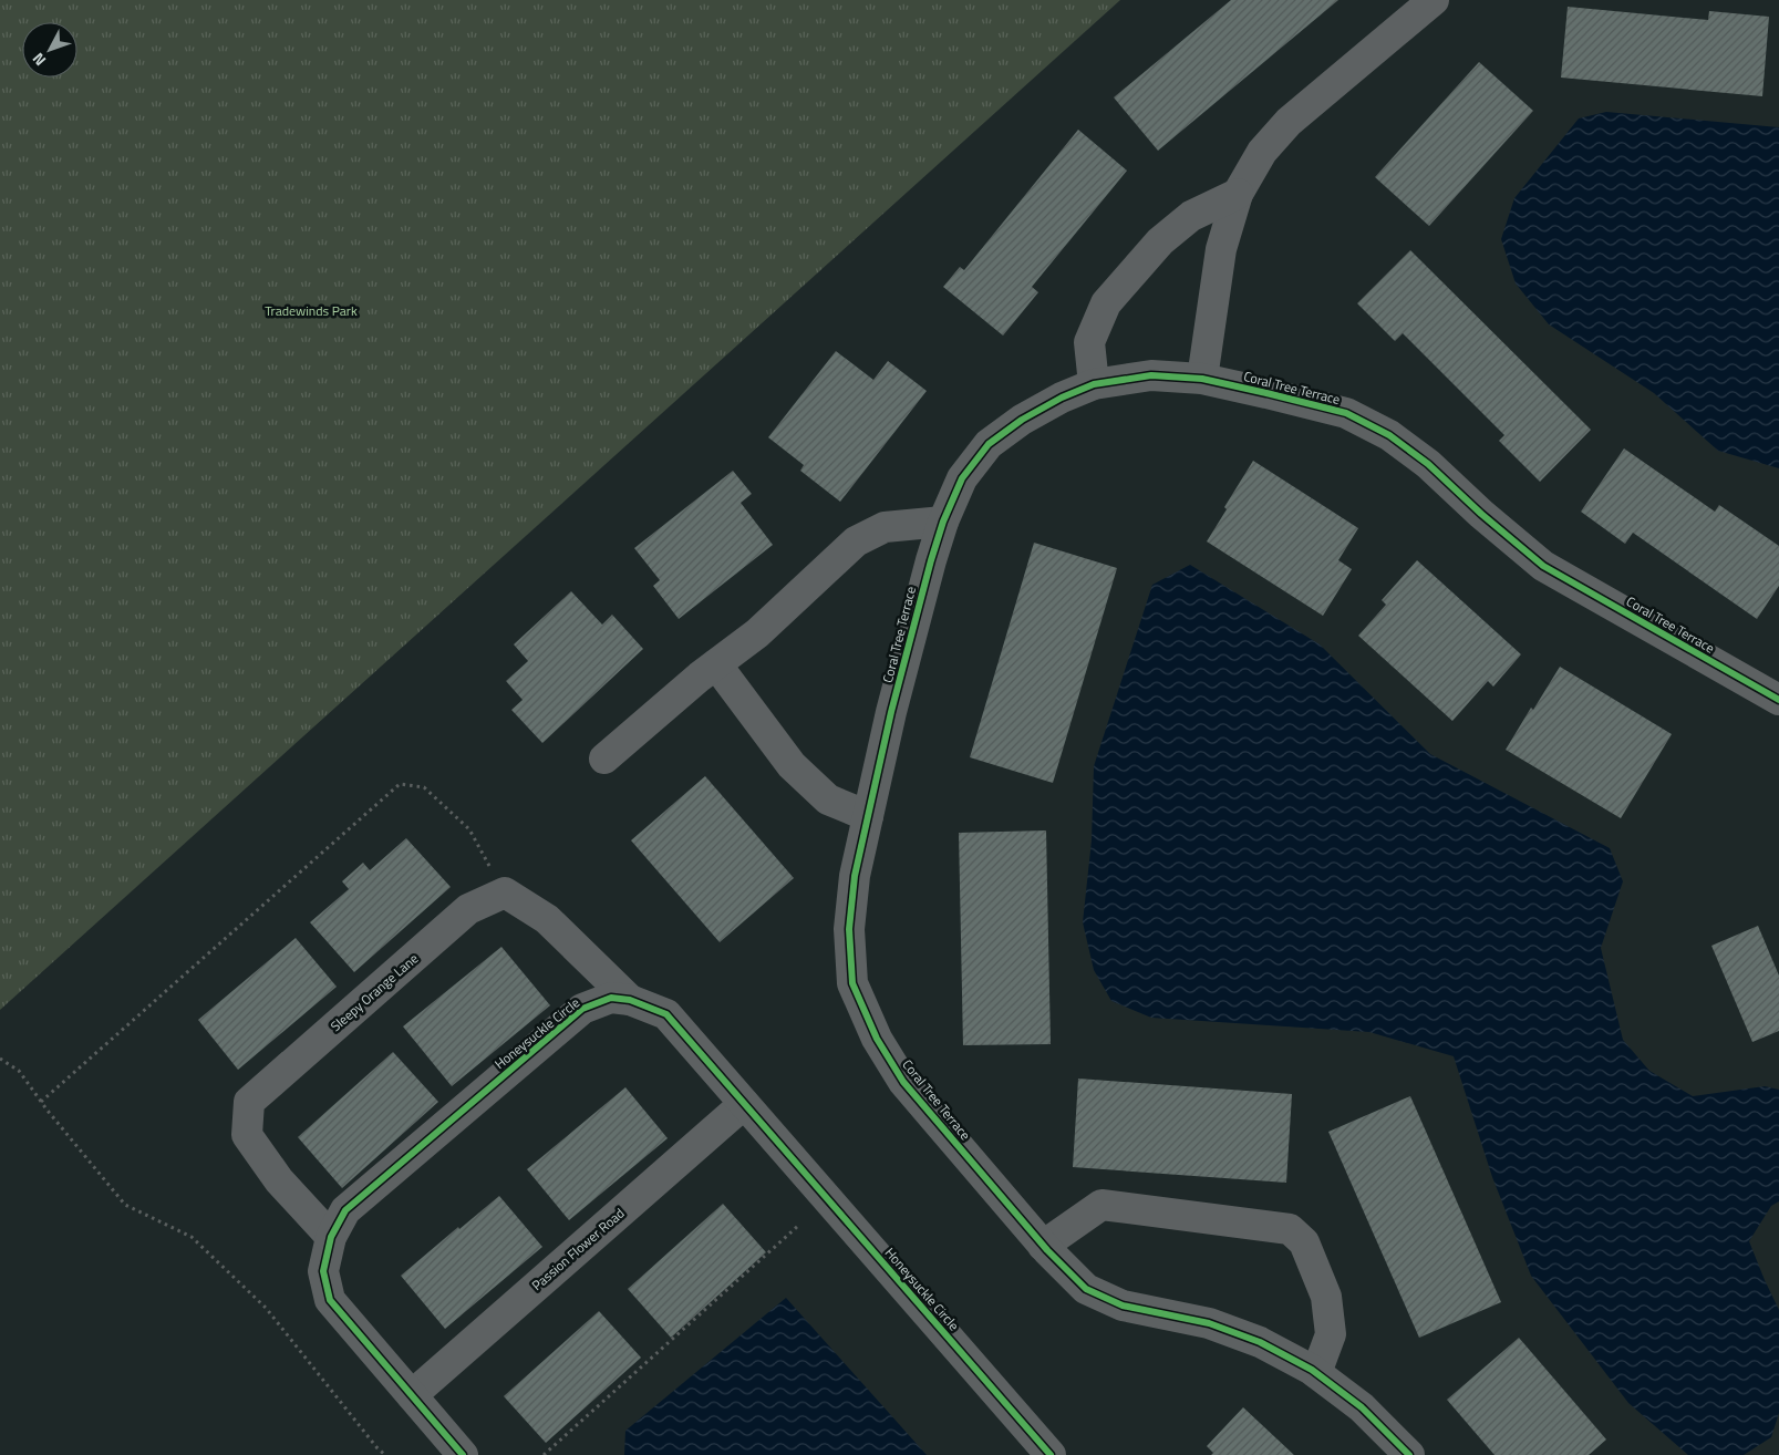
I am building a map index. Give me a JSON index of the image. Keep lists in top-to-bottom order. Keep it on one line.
{"streets":{"street":["Coral Tree Terrace","Sleepy Orange Lane","Honeysuckle Circle","Passion Flower Road"]},"crossings":[["Sleepy Orange Lane","Honeysuckle Circle"],["Honeysuckle Circle","Passion Flower Road"]],"parks":["Tradewinds Park"],"north":"bottom left"}
